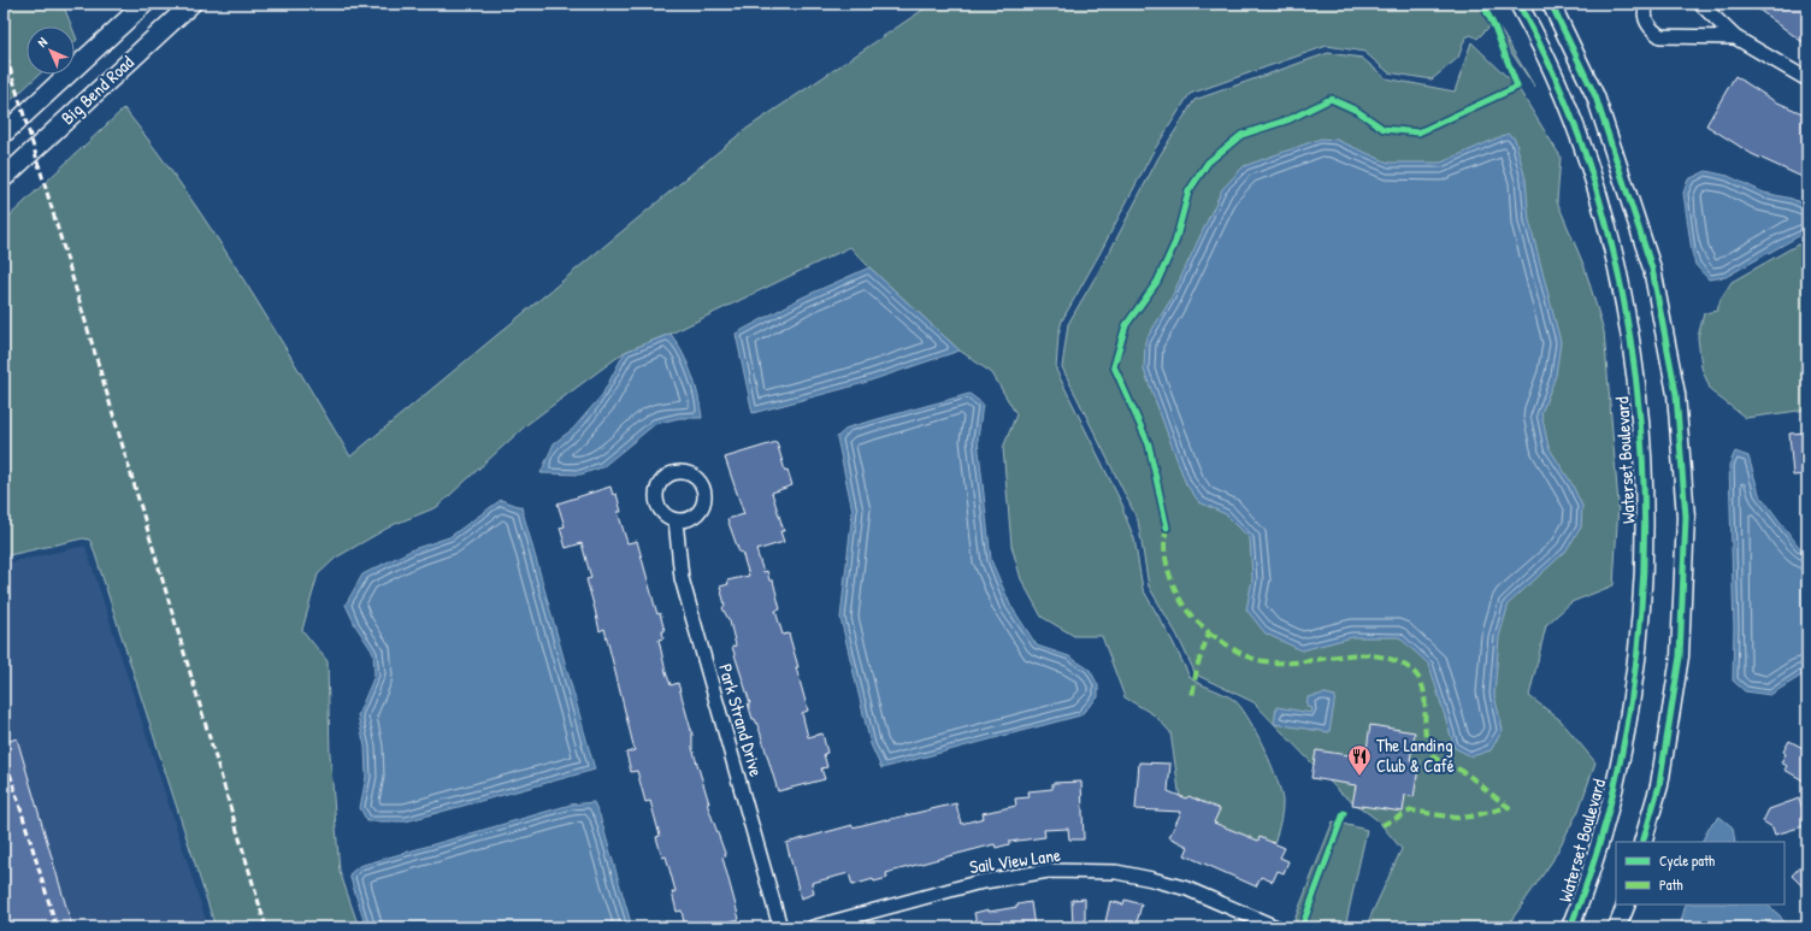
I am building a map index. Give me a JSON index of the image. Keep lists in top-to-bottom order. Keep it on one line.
{"streets":{"main road":["Big Bend Road"],"street":["Waterset Boulevard","Park Strand Drive","Sail View Lane"]},"places":{"restaurant":["The Landing Club & Café"]},"legend":["Cycle path","Path"],"north":"top left"}
